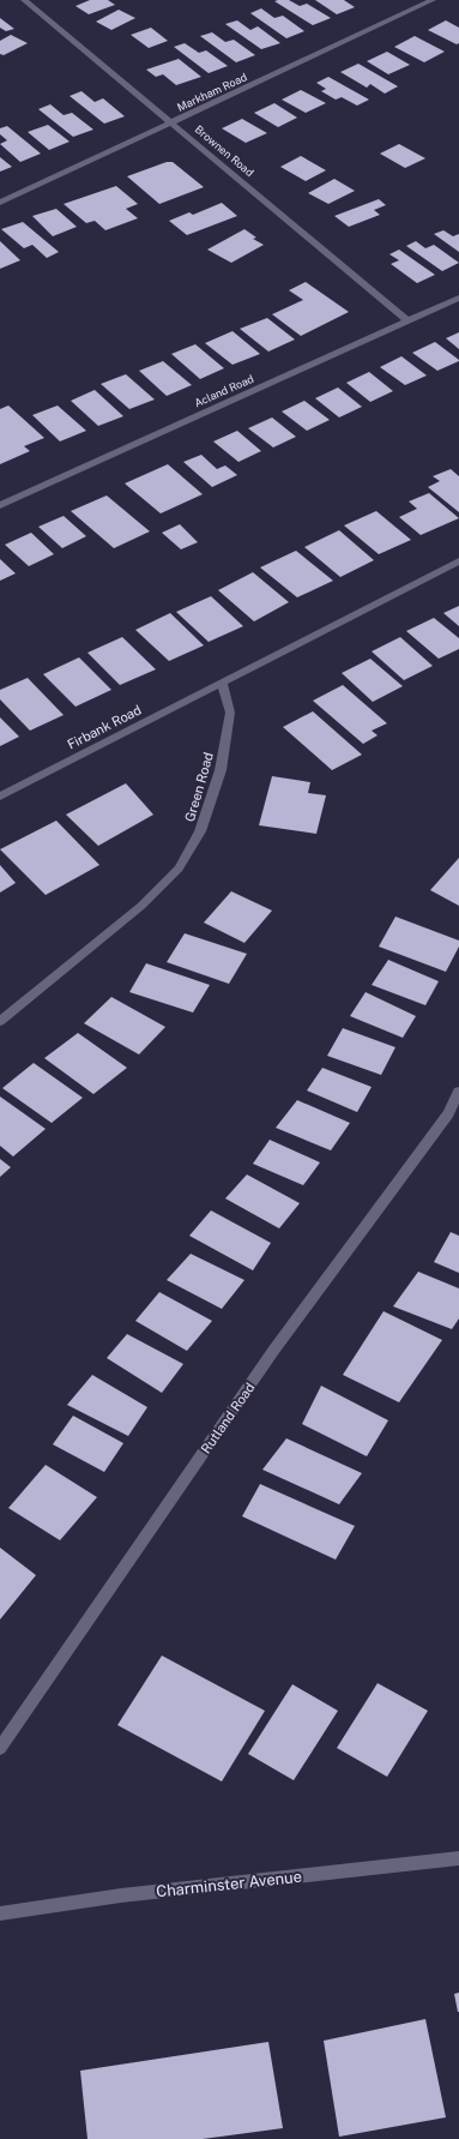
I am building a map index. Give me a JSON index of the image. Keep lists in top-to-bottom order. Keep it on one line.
{"streets":{"street":["Markham Road","Brownen Road","Acland Road","Firbank Road","Green Road","Rutland Road","Charminster Avenue"]},"crossings":[["Markham Road","Brownen Road"],["Brownen Road","Acland Road"],["Firbank Road","Green Road"]]}
